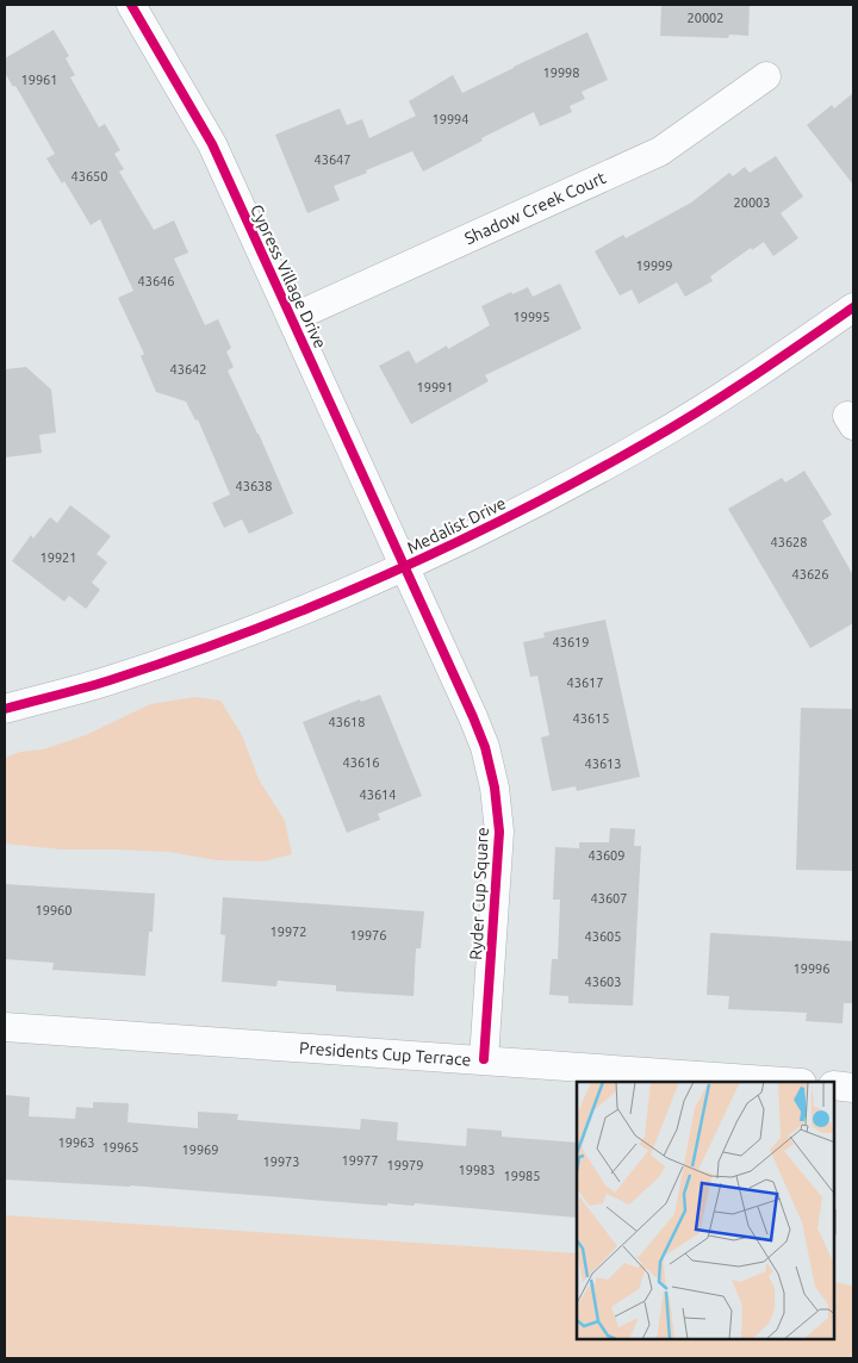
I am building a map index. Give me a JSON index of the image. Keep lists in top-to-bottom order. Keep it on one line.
{"streets":{"street":["Shadow Creek Court","Cypress Village Drive","Medalist Drive","Ryder Cup Square","Presidents Cup Terrace"]},"crossings":[["Shadow Creek Court","Cypress Village Drive"],["Cypress Village Drive","Medalist Drive"],["Cypress Village Drive","Ryder Cup Square"],["Medalist Drive","Ryder Cup Square"],["Ryder Cup Square","Presidents Cup Terrace"]],"house_numbers":["20002","19998","19961","19994","43647","43650","20003","19999","43646","19995","43642","19991","43638","43628","19921","43626","43619","43617","43615","43618","43616","43613","43614","43609","43607","19960","19972","19976","43605","19996","43603","19963","19965","19969","19977","19973","19979","19983","19985"]}
